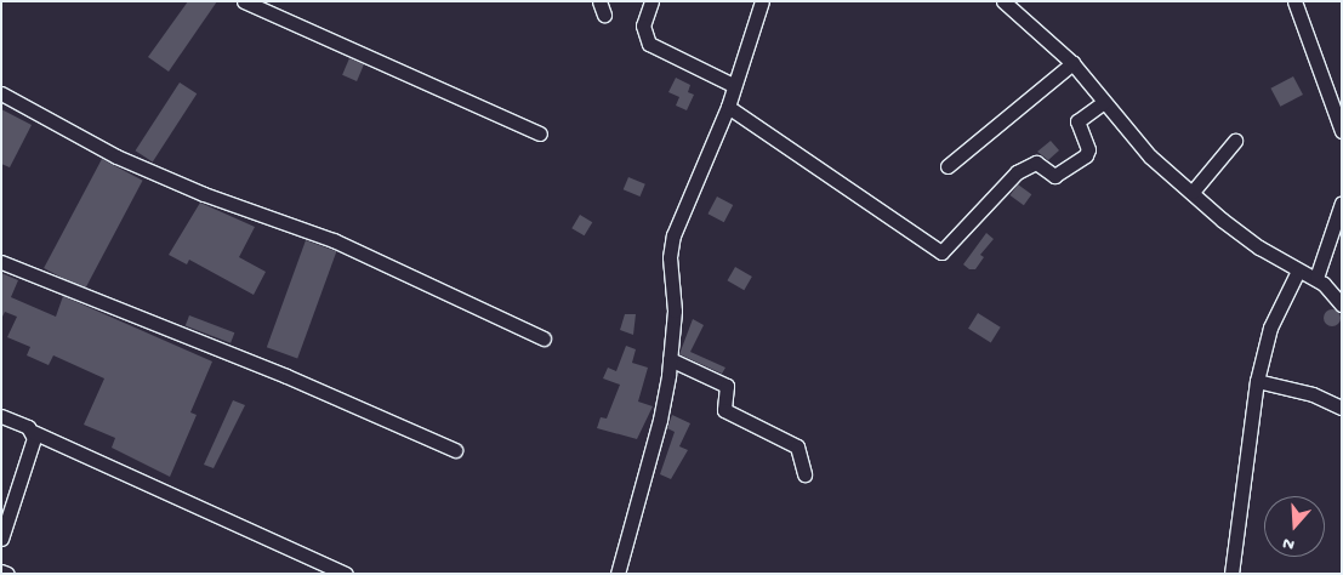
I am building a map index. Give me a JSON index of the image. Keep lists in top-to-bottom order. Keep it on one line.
{"north":"bottom"}
